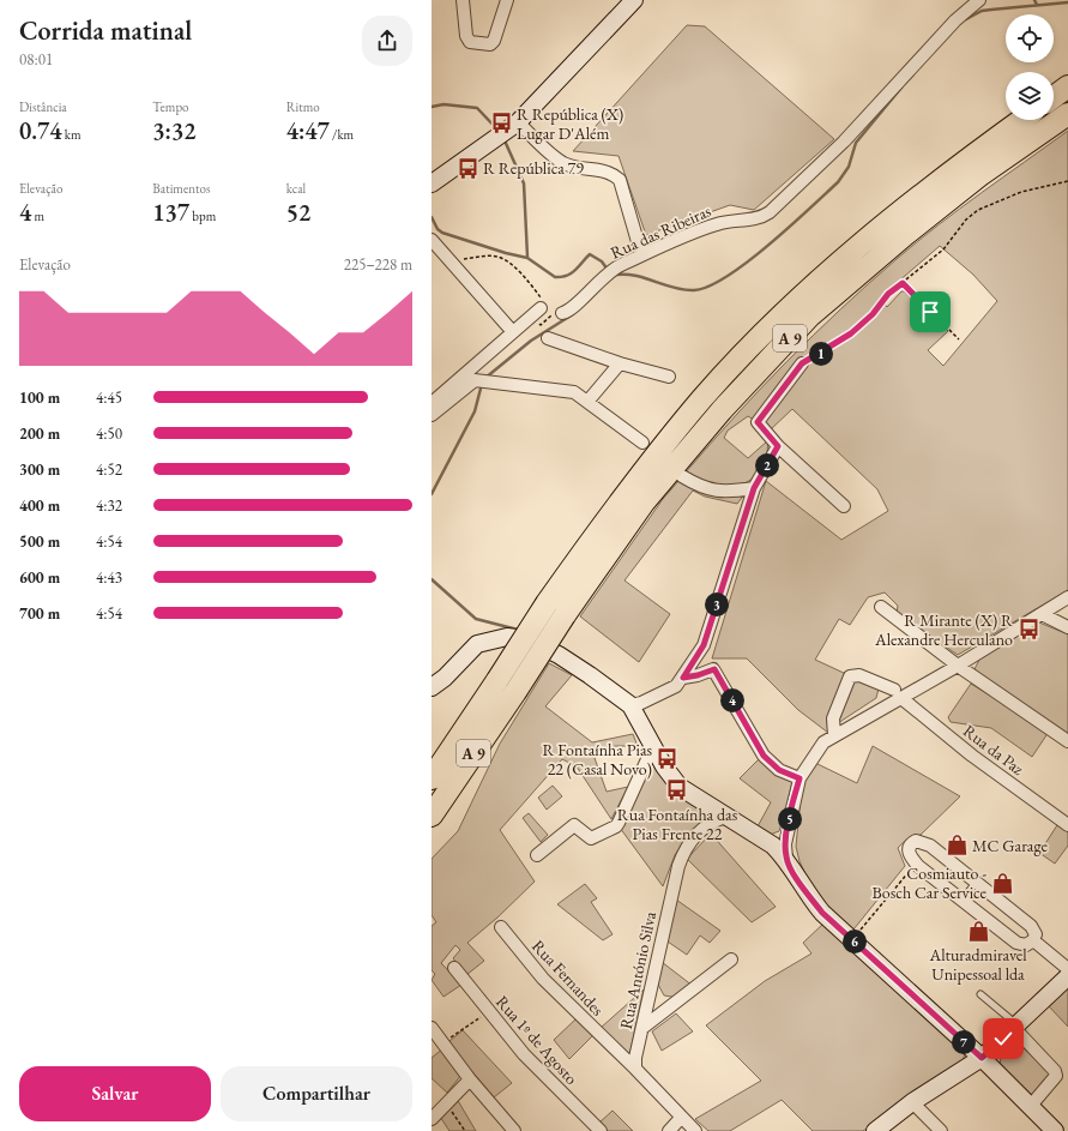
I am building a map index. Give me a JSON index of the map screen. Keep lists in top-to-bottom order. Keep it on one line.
{"streets":{"highway":["A 9"],"street":["Rua das Ribeiras","Rua da Paz","Rua António Silva","Rua Fernandes","Rua 1º de Agosto"]},"crossings":[["Rua António Silva","Rua Fernandes"]],"places":{"bus stop":["R República (X) Lugar D'Além","R República 79","R Mirante (X) R Alexandre Herculano","R Fontaínha Pias 22 (Casal Novo)","Rua Fontaínha das Pias Frente 22"],"shop":["MC Garage","Cosmiauto - Bosch Car Service","Alturadmiravel Unipessoal lda"]},"page":{"heading":["Corrida matinal","08:01"],"stats":[["Distância","0.74 km"],["Tempo","3:32"],["Ritmo","4:47 /km"],["Elevação","4 m"],["Batimentos","137 bpm"],["kcal","52"]],"chart":["Elevação","225–228 m"],"pins":["1","2","3","4","5","6","7"],"list":[{"name":"100 m","note":"4:45"},{"name":"200 m","note":"4:50"},{"name":"300 m","note":"4:52"},{"name":"400 m","note":"4:32"},{"name":"500 m","note":"4:54"},{"name":"600 m","note":"4:43"},{"name":"700 m","note":"4:54"}],"buttons":["Salvar","Compartilhar"]}}
